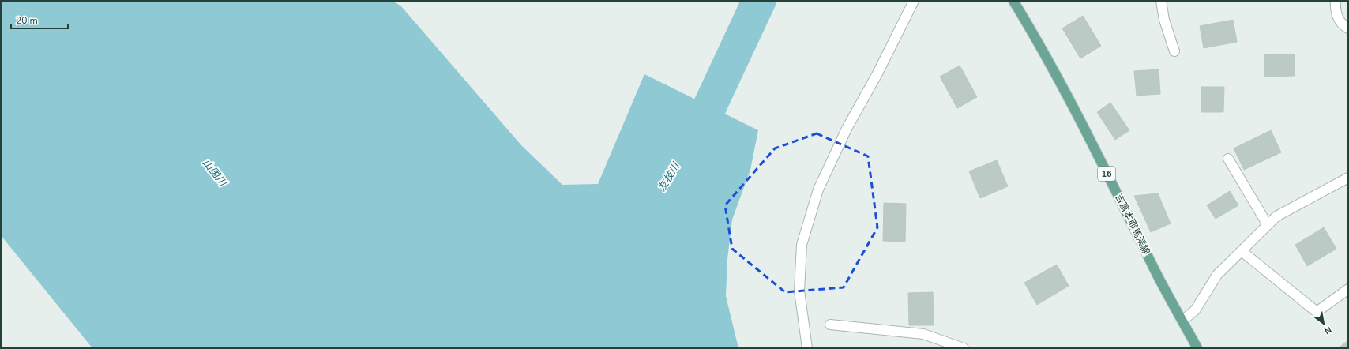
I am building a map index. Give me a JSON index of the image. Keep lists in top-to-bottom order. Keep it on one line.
{"streets":{"main road":["16","吉富本耶馬渓線"]},"water":["山国川","友枝川"],"scale_bar":"20 m","north":"bottom right"}
